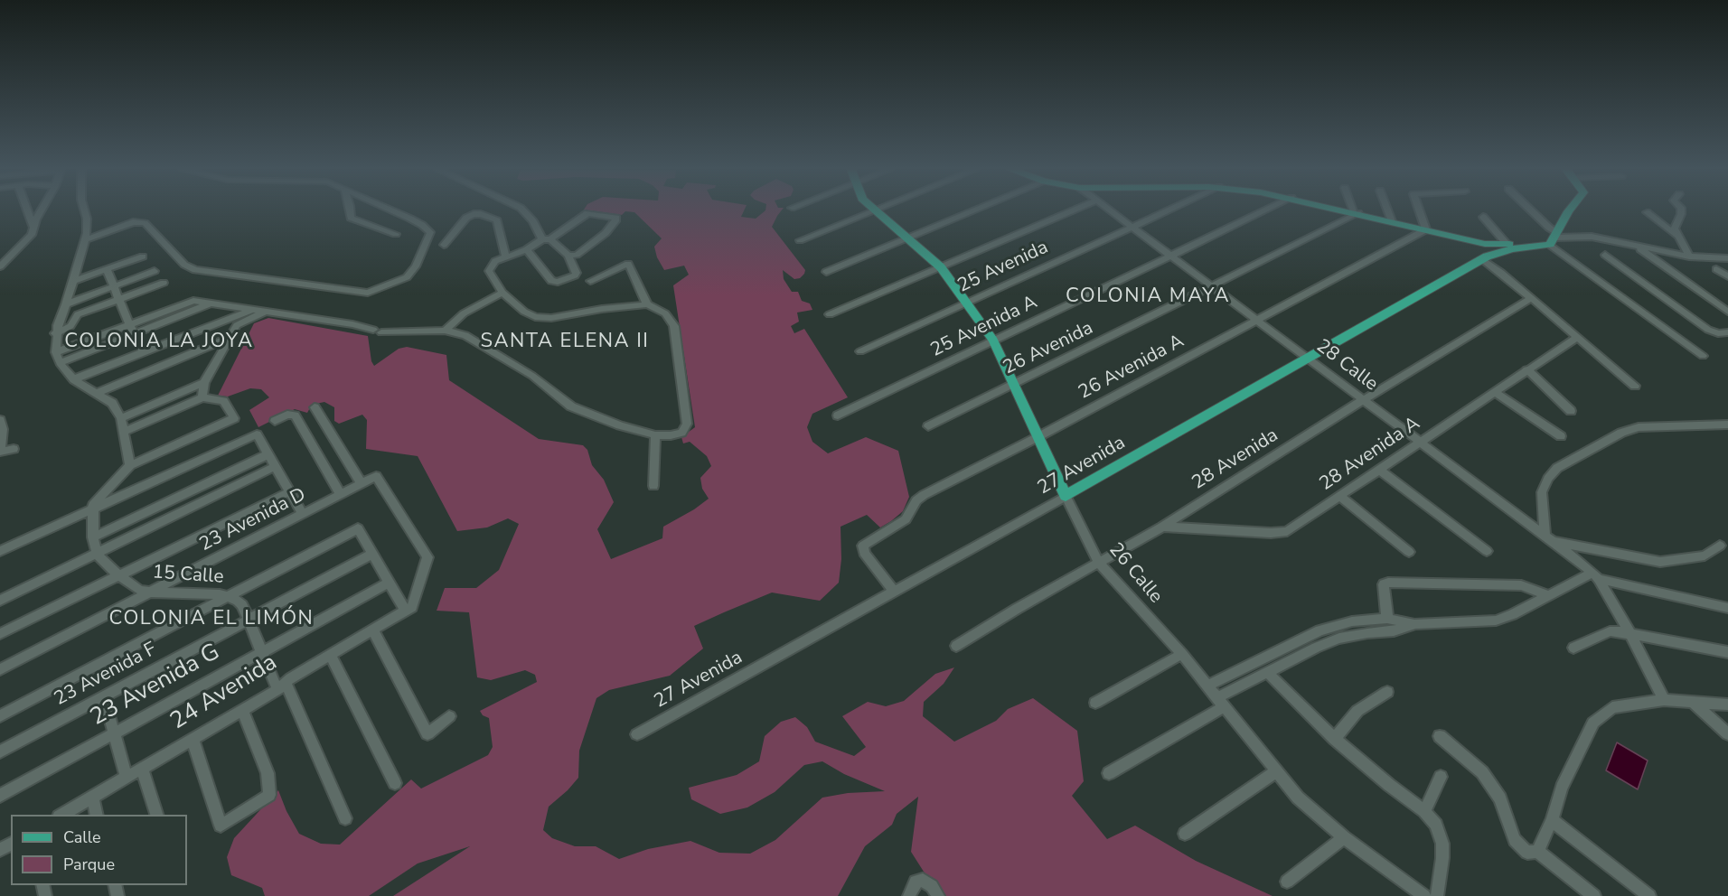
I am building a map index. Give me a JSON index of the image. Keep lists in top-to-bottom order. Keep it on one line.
{"streets":{"main road":["27 Avenida","26 Calle"],"street":["25 Avenida","25 Avenida A","26 Avenida","28 Calle","26 Avenida A","28 Avenida A","28 Avenida","23 Avenida D","15 Calle","23 Avenida F","23 Avenida G","24 Avenida"]},"crossings":[["25 Avenida","28 Calle"],["25 Avenida","26 Calle"],["25 Avenida A","28 Calle"],["25 Avenida A","26 Calle"],["26 Avenida","28 Calle"],["26 Avenida","26 Calle"],["28 Calle","26 Avenida A"],["28 Calle","28 Avenida A"],["28 Calle","28 Avenida"],["28 Calle","27 Avenida"],["26 Avenida A","27 Avenida"],["26 Avenida A","26 Calle"],["28 Avenida A","28 Avenida"],["28 Avenida","26 Calle"],["27 Avenida","26 Calle"],["23 Avenida D","15 Calle"],["23 Avenida D","24 Avenida"],["15 Calle","23 Avenida F"],["15 Calle","23 Avenida G"],["15 Calle","24 Avenida"]],"districts":["COLONIA MAYA","COLONIA LA JOYA","SANTA ELENA II","COLONIA EL LIMÓN"],"legend":["Calle","Parque"]}
